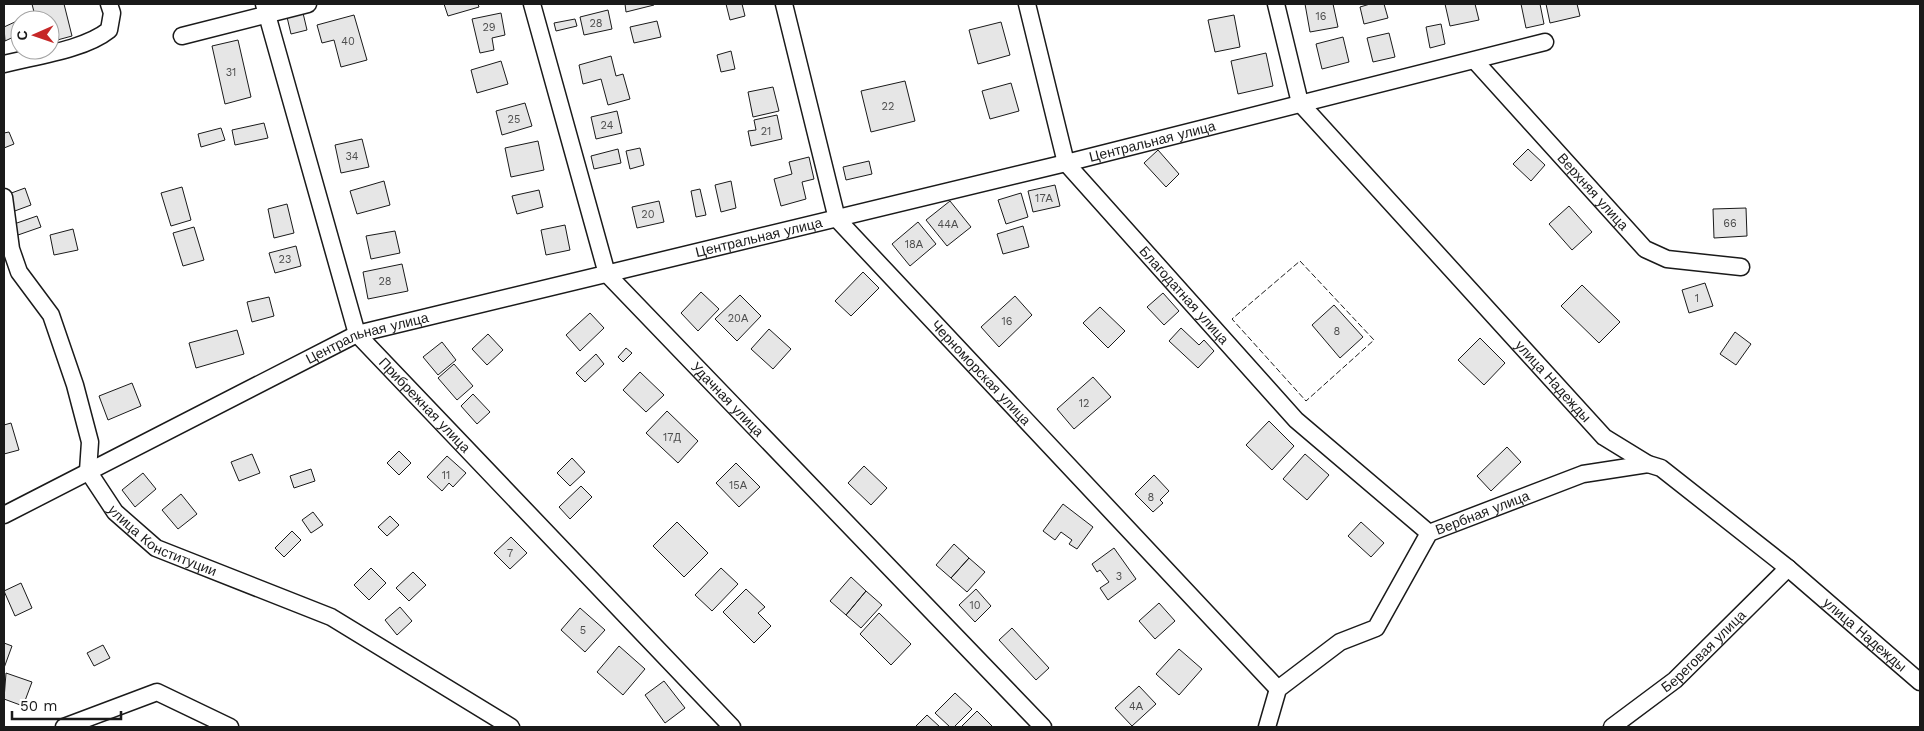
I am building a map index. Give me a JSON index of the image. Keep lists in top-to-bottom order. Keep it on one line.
{"streets":{"street":["Центральная улица","Верхняя улица","Благодатная улица","Черноморская улица","улица Надежды","Удачная улица","Прибрежная улица","Вербная улица","улица Конституции","Береговая улица"]},"crossings":[["Центральная улица","Верхняя улица"],["Центральная улица","Благодатная улица"],["Центральная улица","Черноморская улица"],["Центральная улица","улица Надежды"],["Центральная улица","Удачная улица"],["Центральная улица","Прибрежная улица"],["Центральная улица","улица Конституции"],["Благодатная улица","Вербная улица"],["Черноморская улица","Вербная улица"],["улица Надежды","Вербная улица"],["улица Надежды","Береговая улица"]],"house_numbers":["16","28","29","40","31","22","25","24","21","34","17А","20","66","44А","18А","23","28","1","20А","16","8","12","17Д","11","15А","8","7","3","10","5","4А"],"scale_bar":"50 m","north":"left"}
